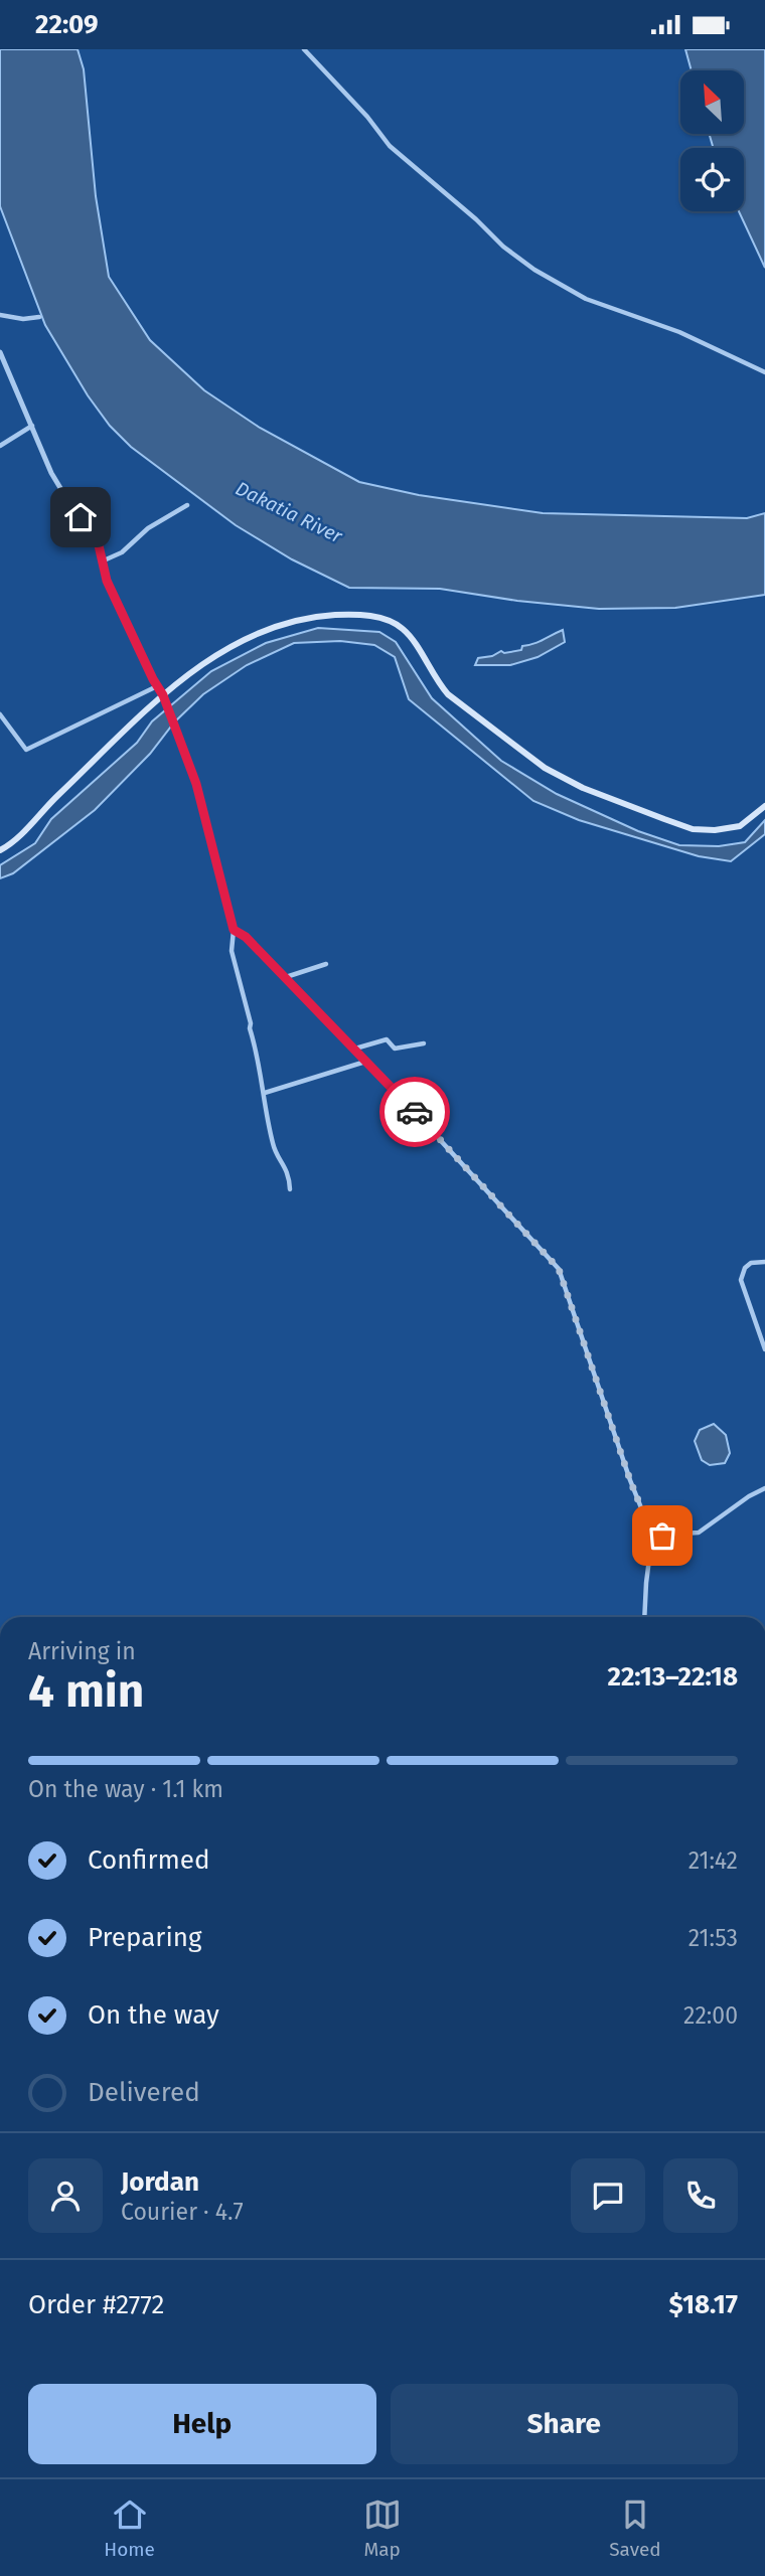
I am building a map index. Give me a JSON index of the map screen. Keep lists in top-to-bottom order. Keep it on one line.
{"water":["Dakatia River"],"north":"top left","page":{"status":"22:09","heading":["4 min","Arriving in","22:13–22:18"],"panel":["Jordan","Courier · 4.7","Order #2772","$18.17"],"bar":"On the way · 1.1 km","list":[["Confirmed","21:42"],["Preparing","21:53"],["On the way","22:00"],"Delivered"],"buttons":["Help","Share"],"tabs":["Home","Map","Saved"]}}
